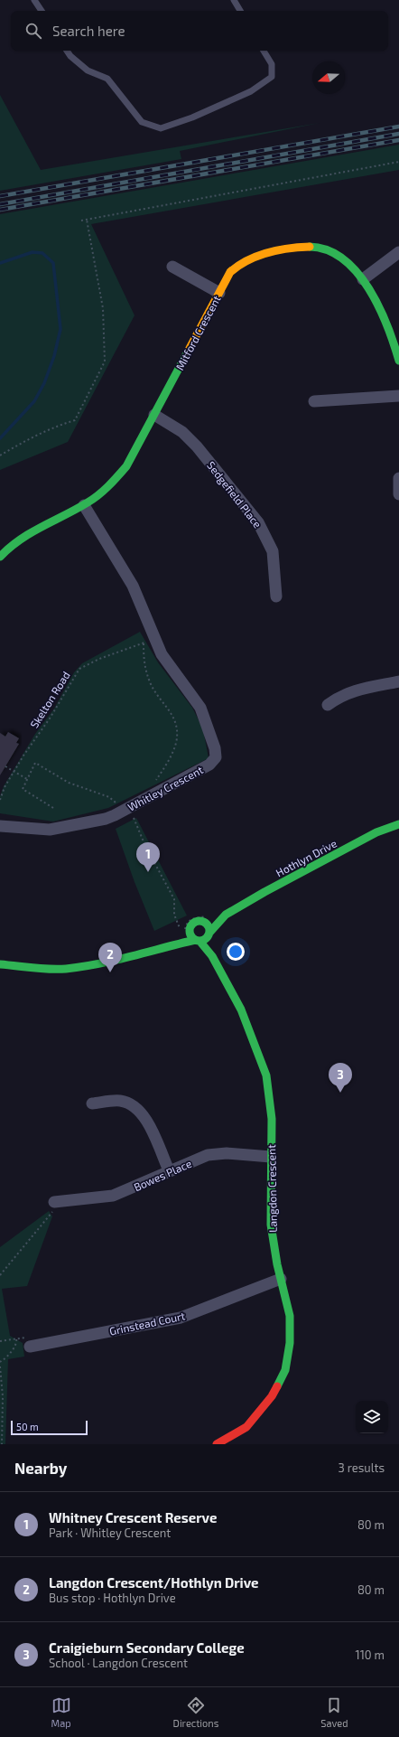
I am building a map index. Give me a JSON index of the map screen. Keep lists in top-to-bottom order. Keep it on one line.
{"streets":{"street":["Mitford Crescent","Sedgefield Place","Whitley Crescent","Hothlyn Drive","Bowes Place","Langdon Crescent","Grinstead Court"],"path":["Skelton Road"]},"crossings":[["Mitford Crescent","Sedgefield Place"],["Mitford Crescent","Whitley Crescent"],["Hothlyn Drive","Langdon Crescent"],["Bowes Place","Langdon Crescent"],["Langdon Crescent","Grinstead Court"]],"scale_bar":"50 m","north":"left","page":{"search":"Search here","pins":["1","2","3"],"scale":"50 m","heading":["Nearby","3 results"],"list":[{"mark":"1","name":"Whitney Crescent Reserve","note":"Park · Whitley Crescent","value":"80 m"},{"mark":"2","name":"Langdon Crescent/Hothlyn Drive","note":"Bus stop · Hothlyn Drive","value":"80 m"},{"mark":"3","name":"Craigieburn Secondary College","note":"School · Langdon Crescent","value":"110 m"}],"nav":["Map","Directions","Saved"]}}
